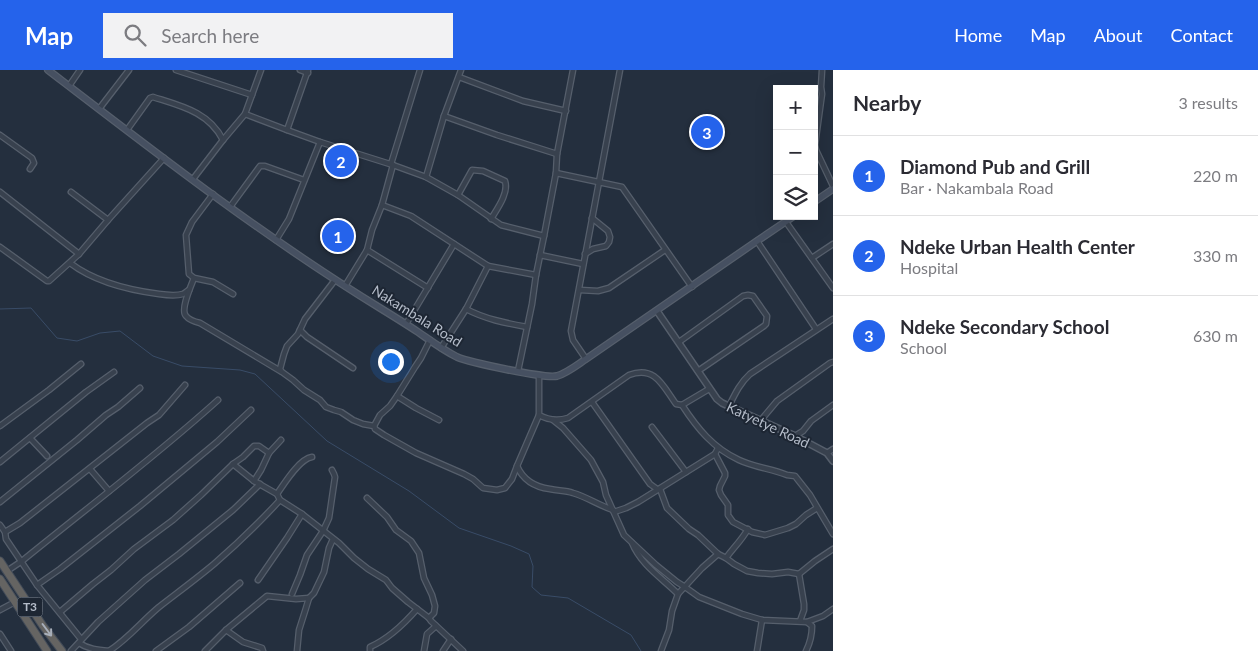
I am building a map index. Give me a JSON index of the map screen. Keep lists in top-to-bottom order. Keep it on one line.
{"streets":{"highway":["T3"],"main road":["Nakambala Road"],"street":["Katyetye Road"]},"crossings":[["Nakambala Road","Katyetye Road"]],"page":{"header":"Map","search":"Search here","nav":["Home","Map","About","Contact"],"heading":["Nearby","3 results"],"map_buttons":["+","−"],"pins":["3","2","1"],"list":[{"mark":"1","name":"Diamond Pub and Grill","note":"Bar · Nakambala Road","value":"220 m"},{"mark":"2","name":"Ndeke Urban Health Center","note":"Hospital","value":"330 m"},{"mark":"3","name":"Ndeke Secondary School","note":"School","value":"630 m"}]}}
